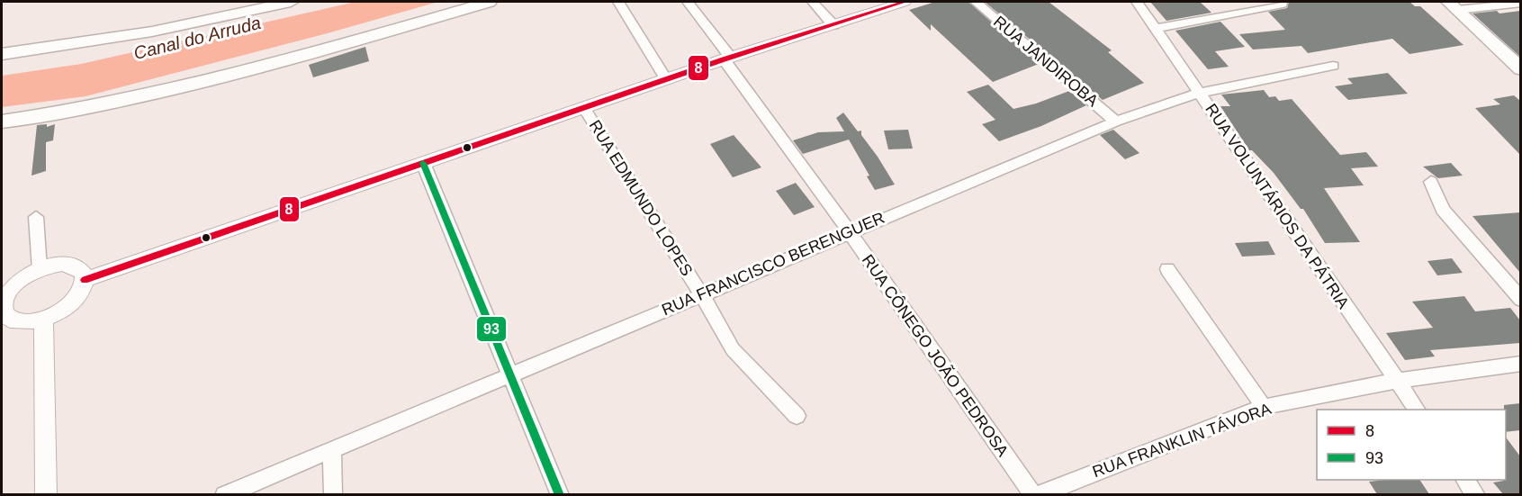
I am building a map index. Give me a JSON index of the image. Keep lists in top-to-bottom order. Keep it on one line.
{"streets":{"street":["RUA JANDIROBA","RUA EDMUNDO LOPES","RUA VOLUNTÁRIOS DA PÁTRIA","RUA FRANCISCO BERENGUER","RUA CÔNEGO JOÃO PEDROSA","RUA FRANKLIN TÁVORA"]},"crossings":[["RUA JANDIROBA","RUA FRANCISCO BERENGUER"],["RUA EDMUNDO LOPES","RUA FRANCISCO BERENGUER"],["RUA VOLUNTÁRIOS DA PÁTRIA","RUA FRANCISCO BERENGUER"],["RUA VOLUNTÁRIOS DA PÁTRIA","RUA FRANKLIN TÁVORA"],["RUA FRANCISCO BERENGUER","RUA CÔNEGO JOÃO PEDROSA"]],"water":["Canal do Arruda"],"lines":["transit line 8","transit line 93"],"legend":["8","93"]}
